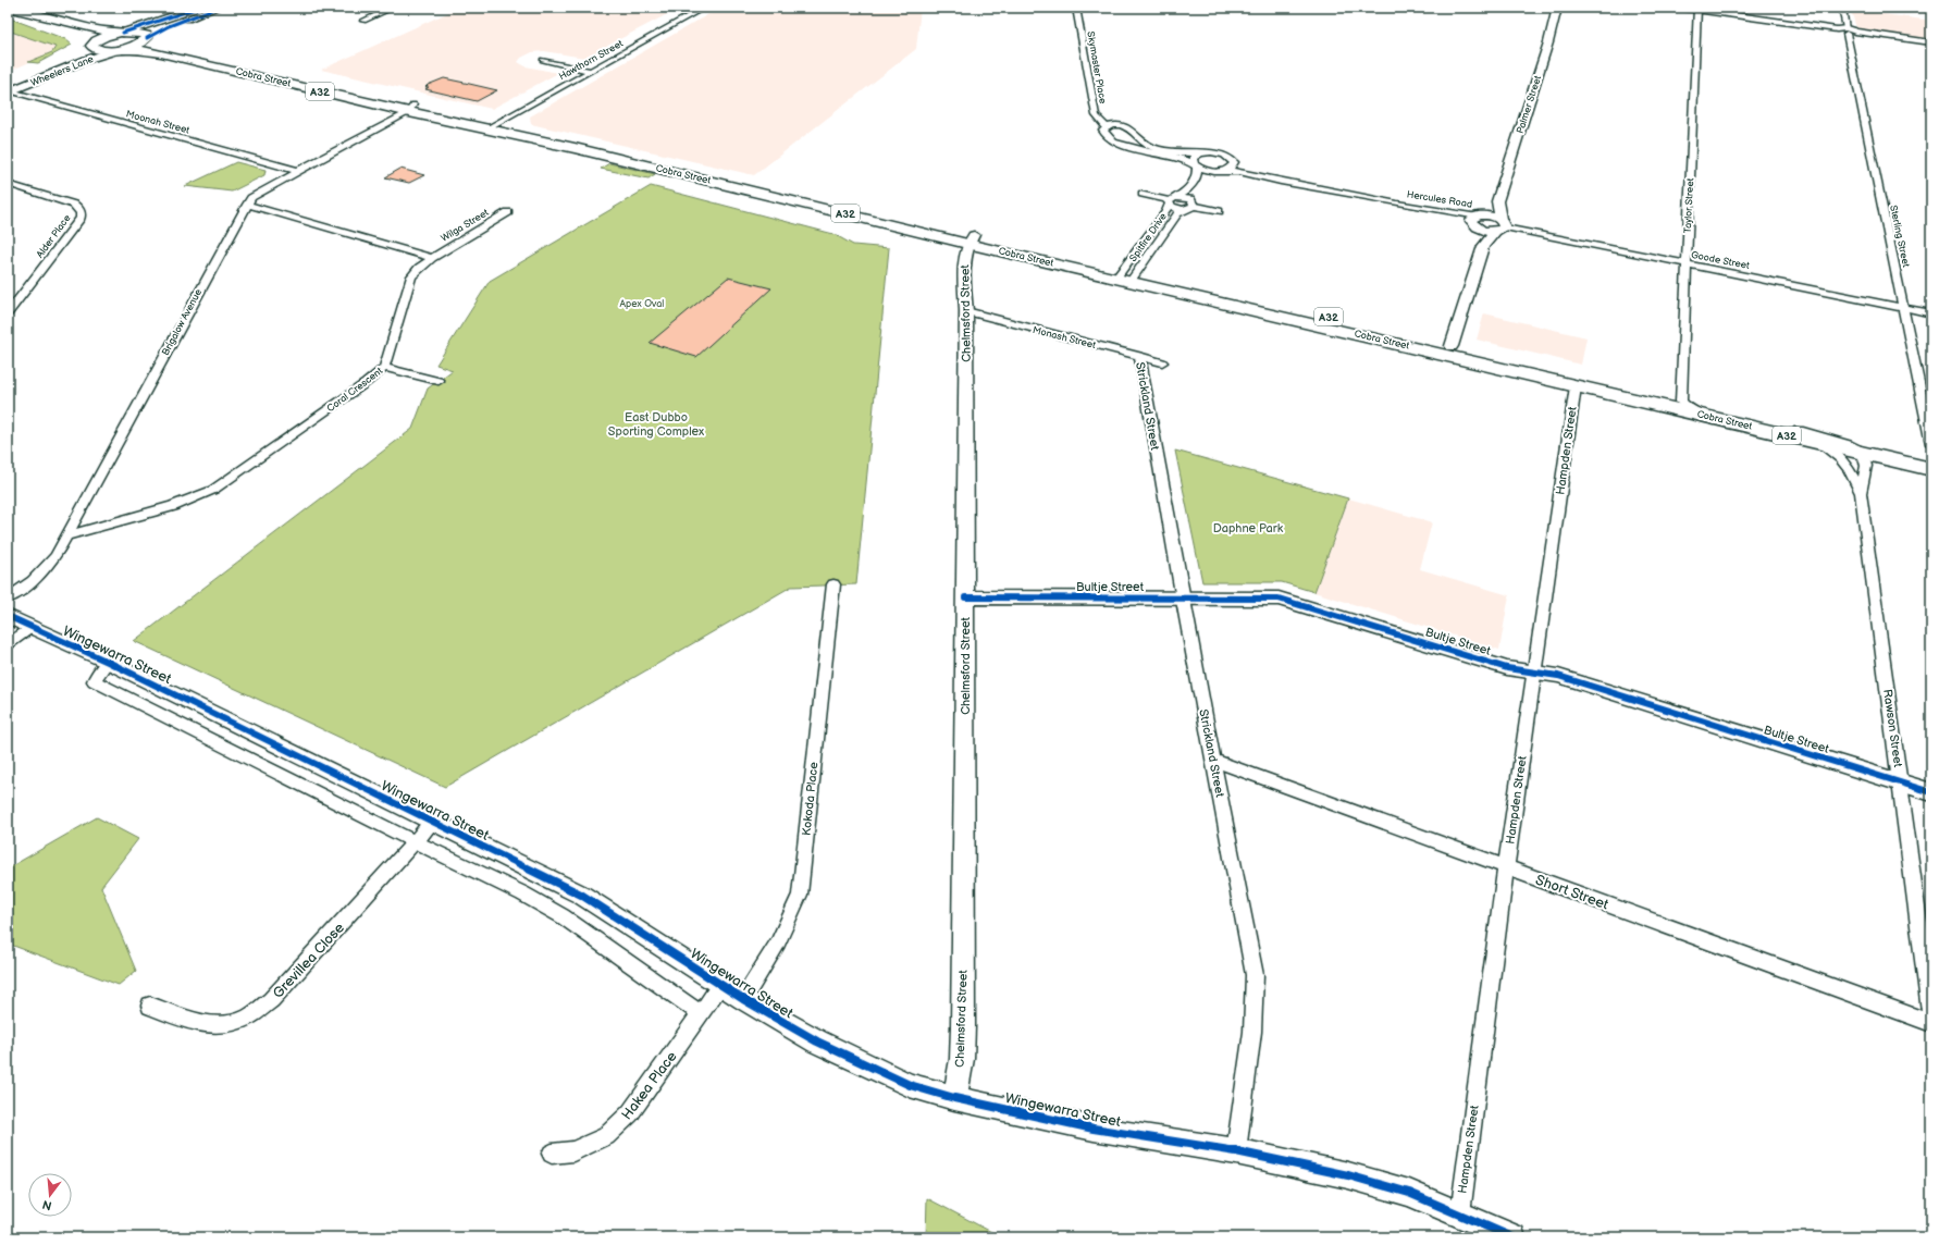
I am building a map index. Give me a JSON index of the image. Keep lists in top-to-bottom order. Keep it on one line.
{"streets":{"highway":["Cobra Street","A32"],"main road":["Wheelers Lane"],"street":["Hawthorn Street","Skymaster Place","Palmer Street","Moonah Street","Hercules Road","Taylor Street","Wilga Street","Alder Place","Sterling Street","Spitfire Drive","Goode Street","Chelmsford Street","Brigalow Avenue","Monash Street","Coral Crescent","Strickland Street","Hampden Street","Bultje Street","Wingewarra Street","Rawson Street","Kokoda Place","Short Street","Grevillea Close","Hakea Place"]},"crossings":[["Hawthorn Street","Cobra Street"],["Wheelers Lane","Cobra Street"],["Wheelers Lane","A32"],["Wheelers Lane","Moonah Street"],["Cobra Street","A32"],["Cobra Street","Taylor Street"],["Cobra Street","Spitfire Drive"],["Cobra Street","Chelmsford Street"],["Cobra Street","Brigalow Avenue"],["Cobra Street","Hampden Street"],["Cobra Street","Rawson Street"],["Palmer Street","Goode Street"],["Moonah Street","Brigalow Avenue"],["Hercules Road","Spitfire Drive"],["Taylor Street","Goode Street"],["Wilga Street","Coral Crescent"],["Sterling Street","Goode Street"],["Chelmsford Street","Monash Street"],["Chelmsford Street","Bultje Street"],["Chelmsford Street","Wingewarra Street"],["Brigalow Avenue","Coral Crescent"],["Monash Street","Strickland Street"],["Strickland Street","Bultje Street"],["Strickland Street","Wingewarra Street"],["Strickland Street","Short Street"],["Hampden Street","Bultje Street"],["Hampden Street","Wingewarra Street"],["Hampden Street","Short Street"],["Bultje Street","Rawson Street"],["Wingewarra Street","Kokoda Place"],["Wingewarra Street","Grevillea Close"],["Wingewarra Street","Hakea Place"]],"parks":["Apex Oval","East Dubbo Sporting Complex","Daphne Park"],"north":"bottom"}
